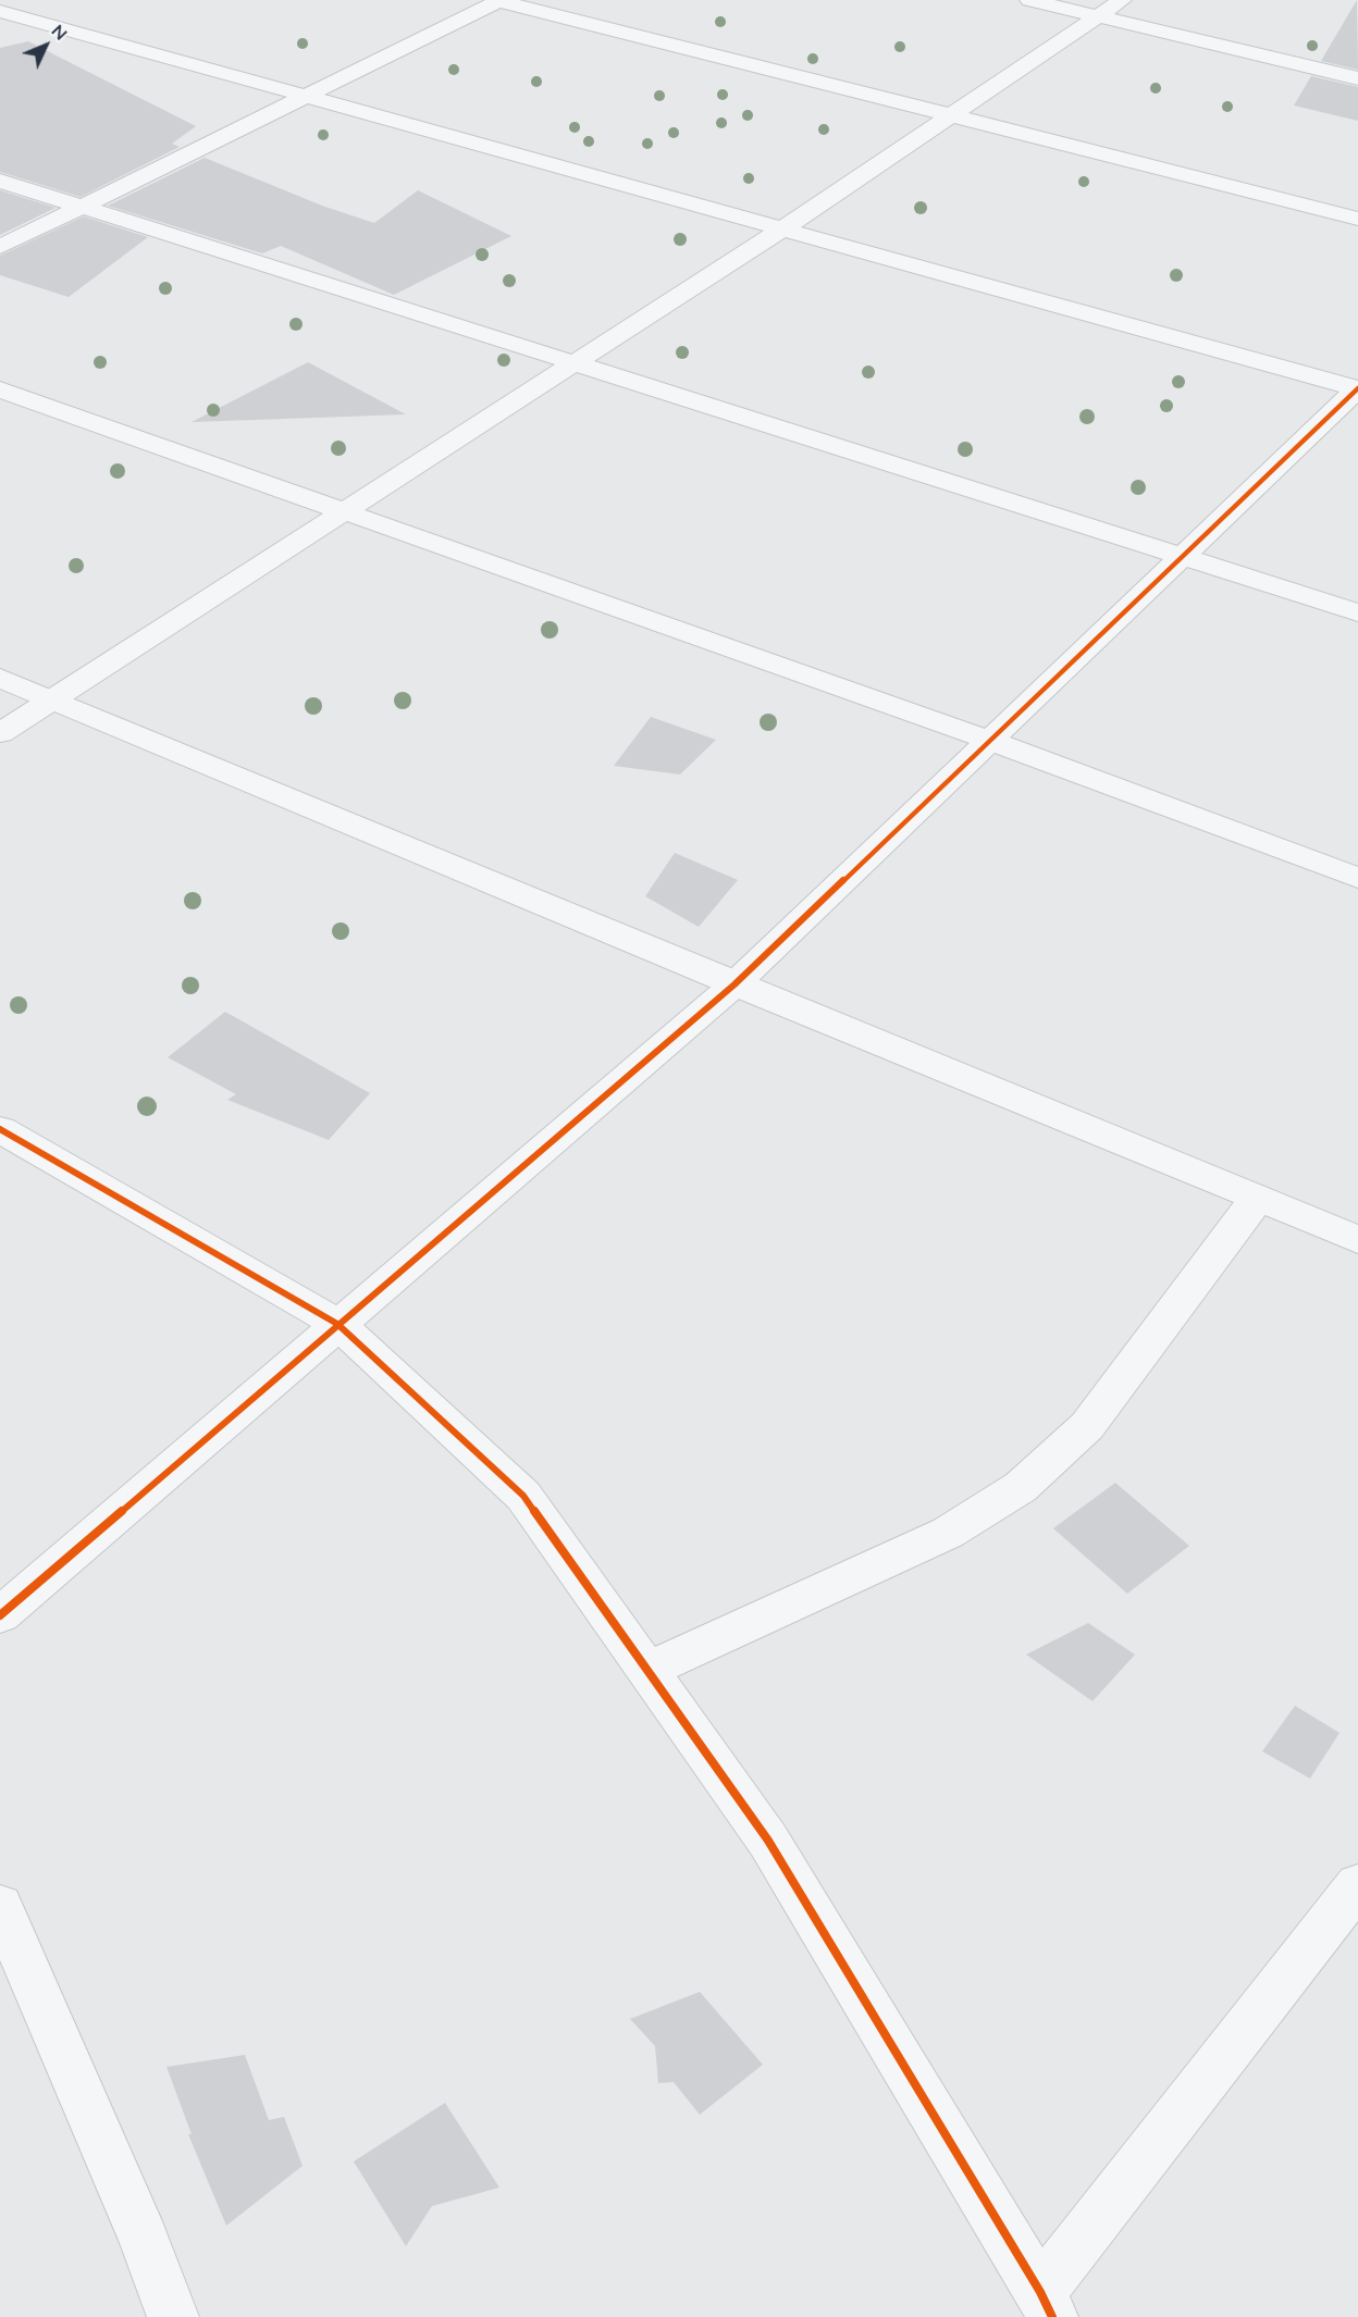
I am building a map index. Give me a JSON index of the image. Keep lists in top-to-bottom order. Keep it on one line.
{"north":"top right"}
